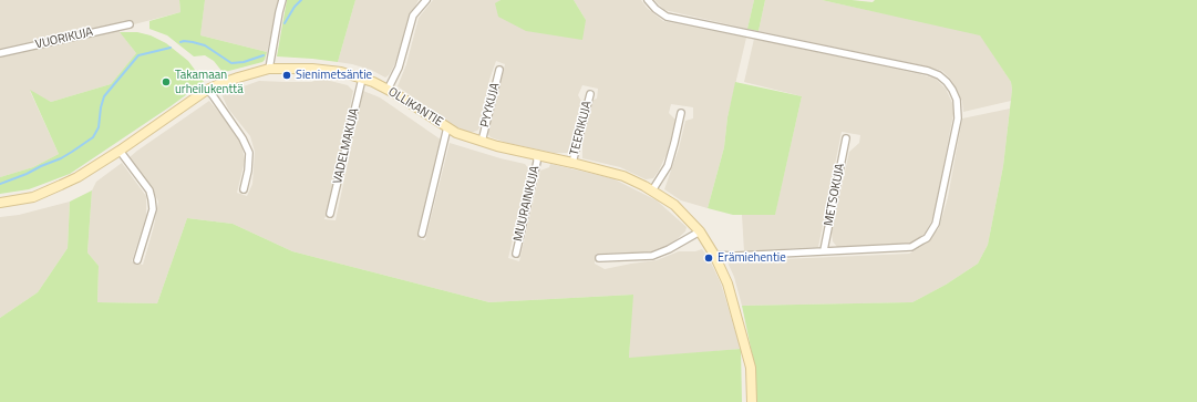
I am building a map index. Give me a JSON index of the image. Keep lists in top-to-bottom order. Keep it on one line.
{"streets":{"street":["VUORIKUJA","PYYKUJA","OLLIKANTIE","TEERIKUJA","VADELMAKUJA","METSOKUJA","MUURAINKUJA"]},"crossings":[["PYYKUJA","OLLIKANTIE"],["OLLIKANTIE","TEERIKUJA"],["OLLIKANTIE","VADELMAKUJA"],["OLLIKANTIE","MUURAINKUJA"]],"places":["Sienimetsäntie","Takamaan urheilukenttä","Erämiehentie"]}
